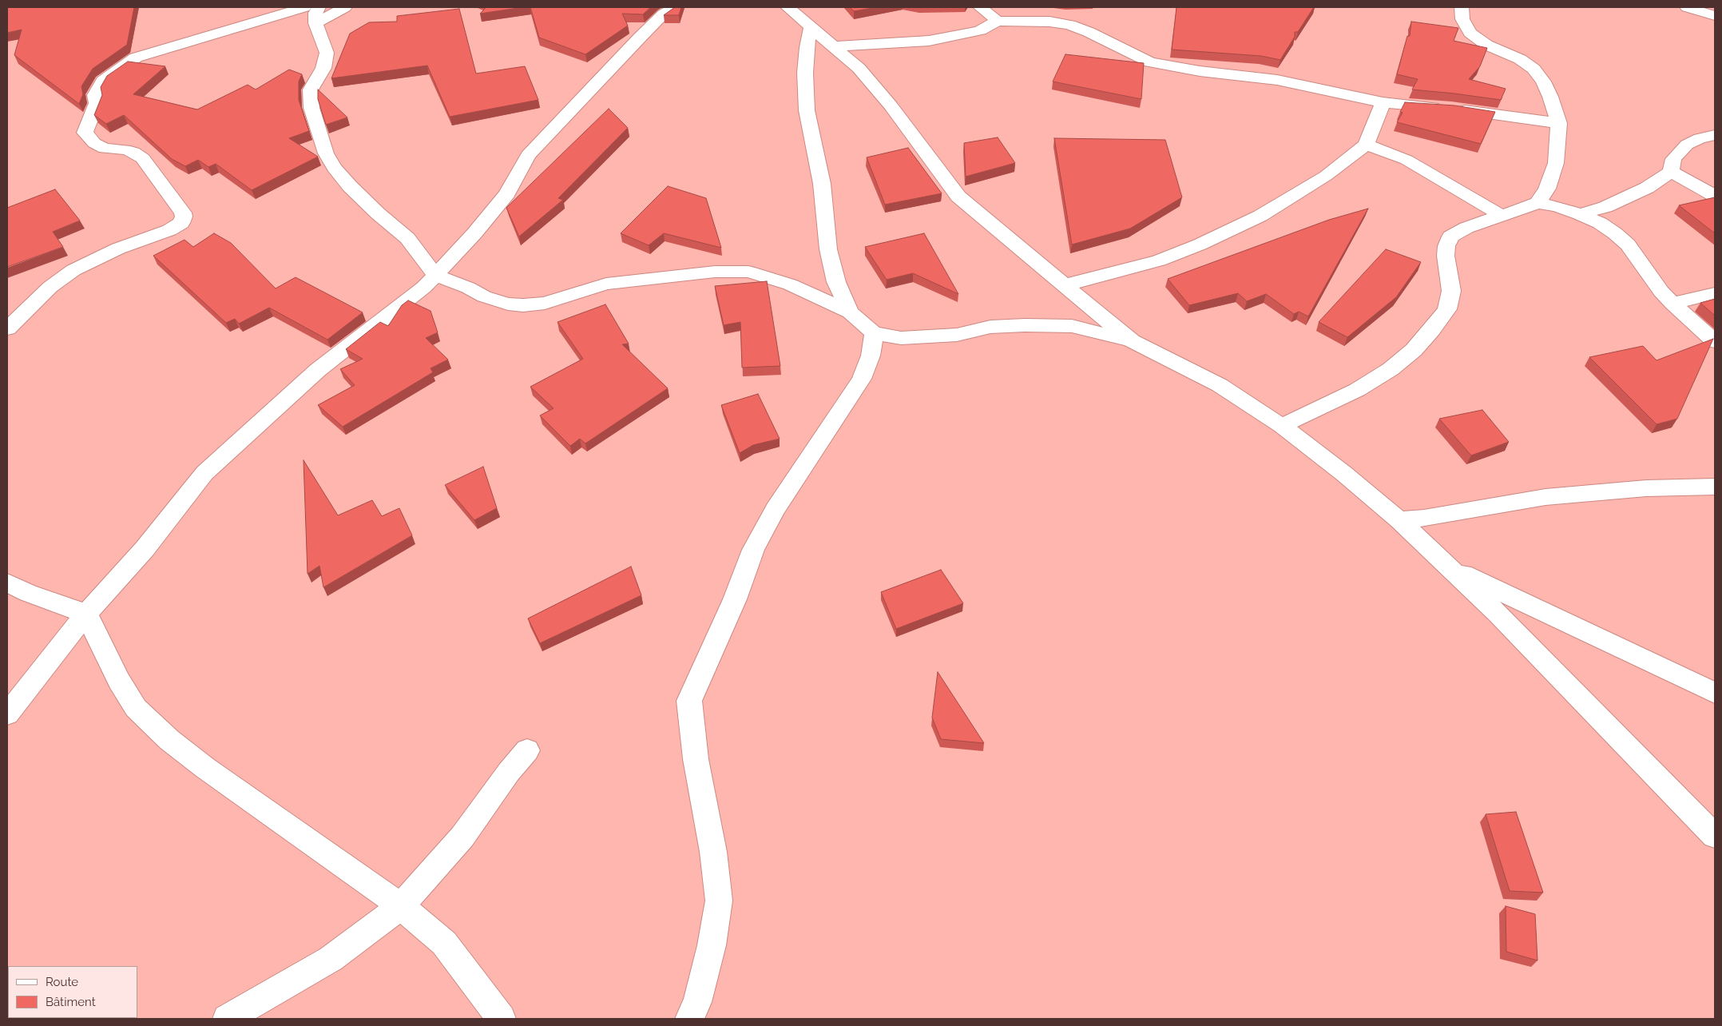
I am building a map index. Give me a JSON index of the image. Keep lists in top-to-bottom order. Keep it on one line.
{"legend":["Route","Bâtiment"]}
